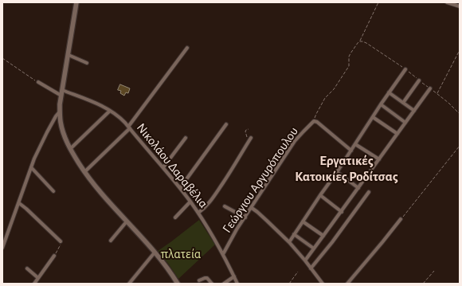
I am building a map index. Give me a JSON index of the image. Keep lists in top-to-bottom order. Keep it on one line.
{"streets":{"street":["Νικολάου Δαραβέλια","Γεώργιου Αργυρόπουλου"]},"crossings":[["Νικολάου Δαραβέλια","Γεώργιου Αργυρόπουλου"]],"districts":["Εργατικές Κατοικίες Ροδίτσας"],"parks":["πλατεία"]}
